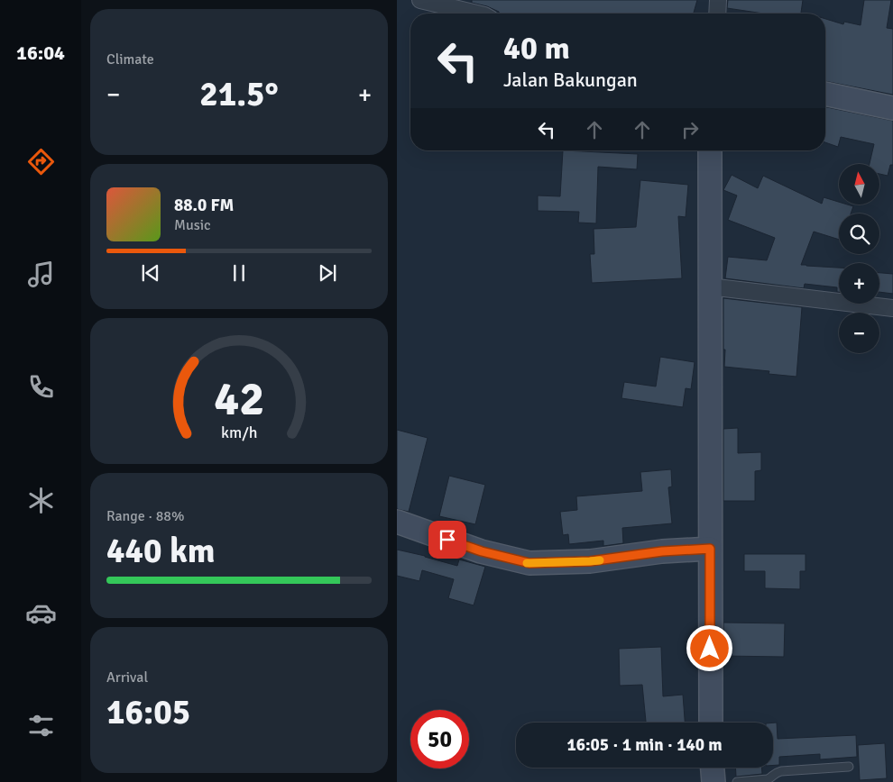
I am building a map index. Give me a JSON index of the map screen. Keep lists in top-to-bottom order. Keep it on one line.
{"north":"top","page":{"tabs":"16:04","tile":["Climate",["Range · 88%","440 km"],["Arrival","16:05"]],"turn":["40 m","Jalan Bakungan"],"heat":["−","21.5°","+"],"map_buttons":["+","−"],"song":["88.0 FM","Music"],"limit":"50","trip":"16:05 · 1 min · 140 m","gauge":["42","km/h"]}}
